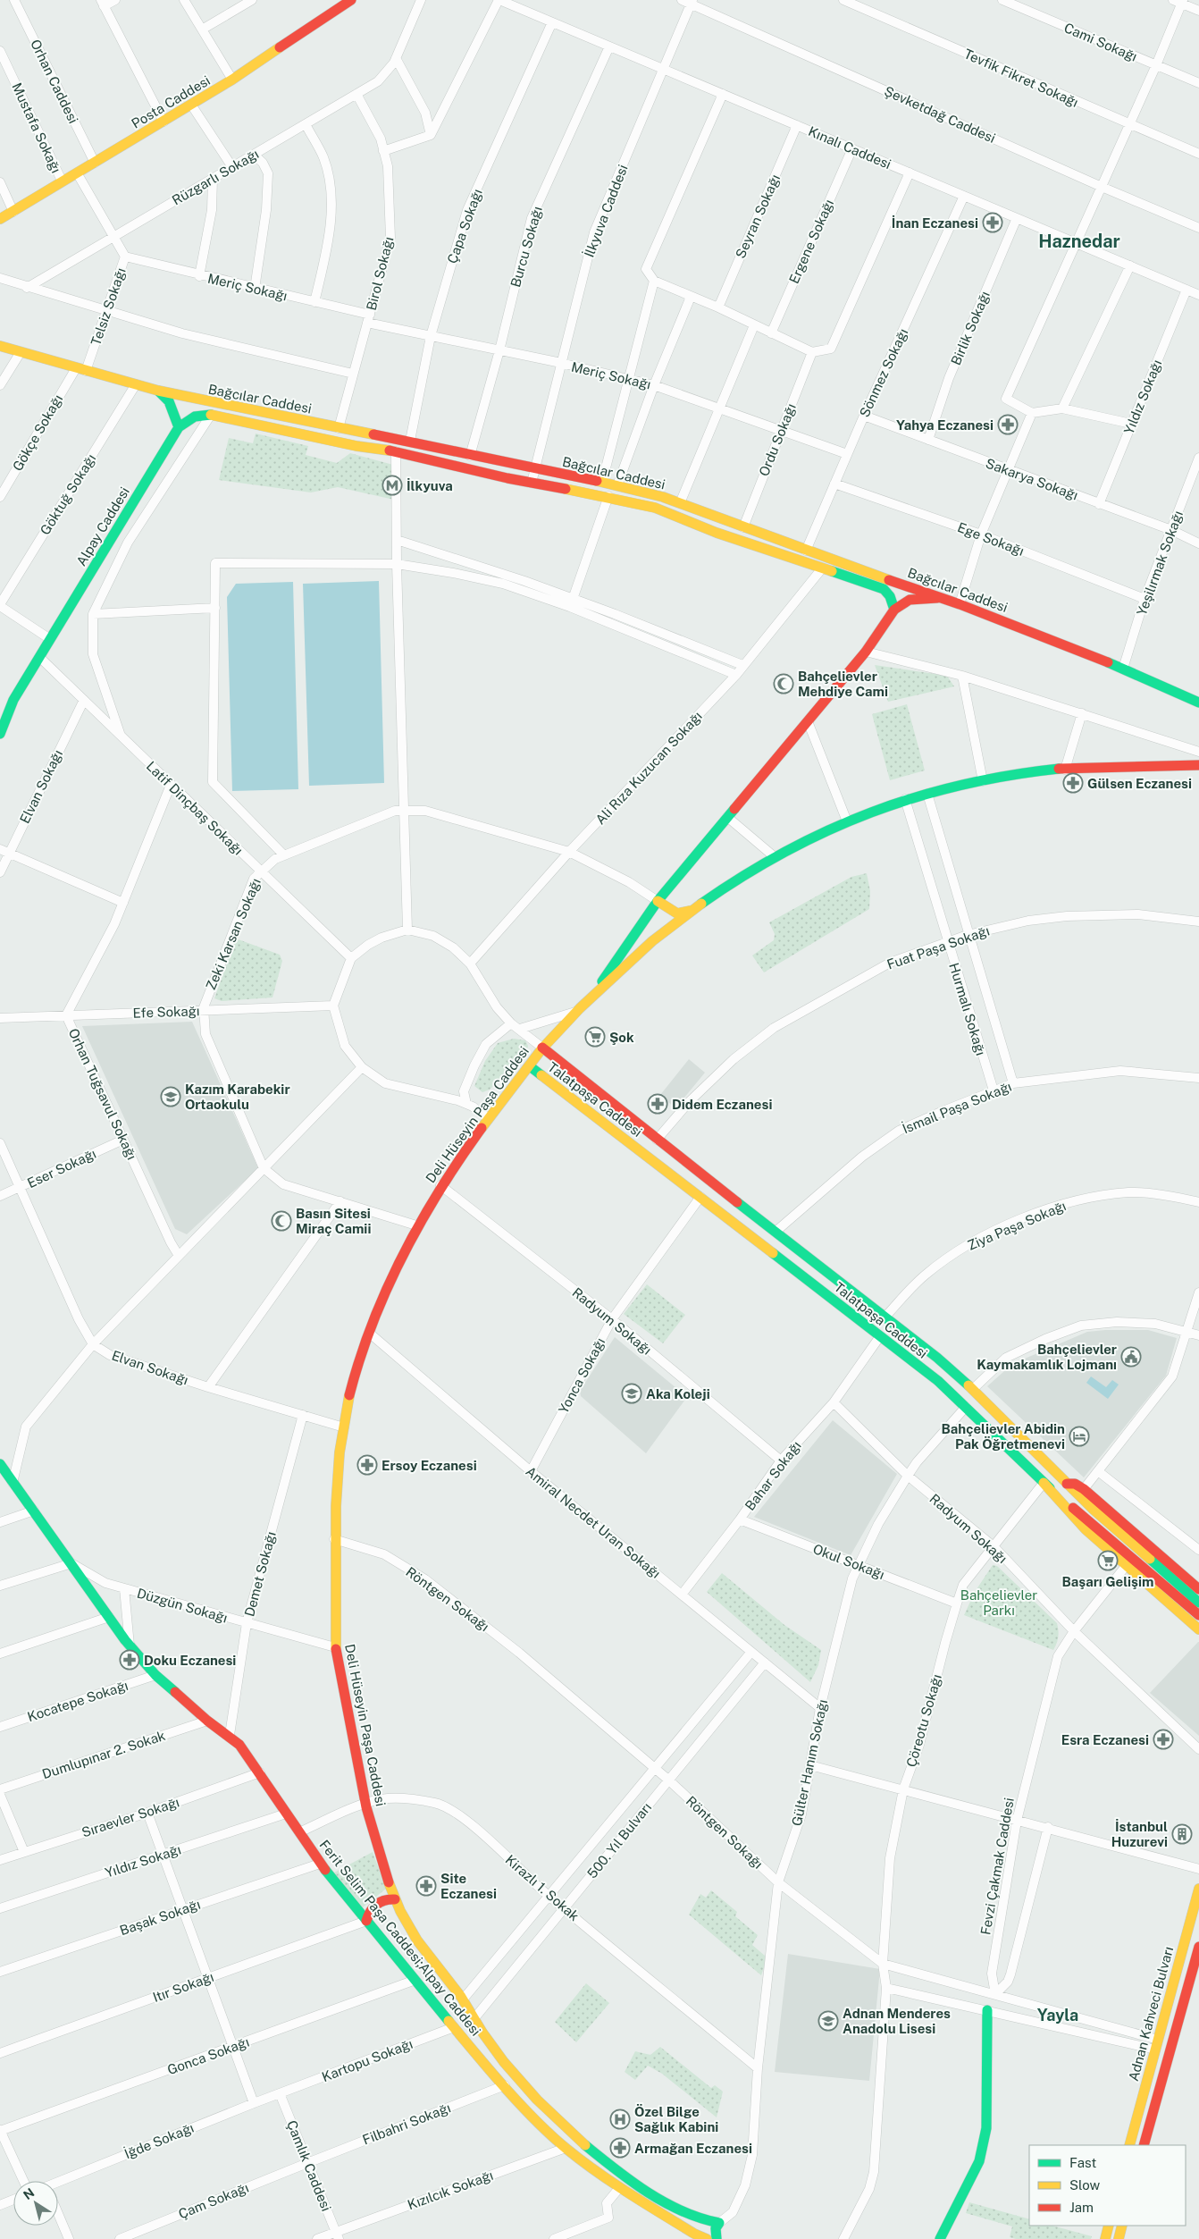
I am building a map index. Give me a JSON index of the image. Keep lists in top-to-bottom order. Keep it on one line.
{"streets":{"main road":["Posta Caddesi","Bağcılar Caddesi","Alpay Caddesi","Talatpaşa Caddesi","Deli Hüseyin Paşa Caddesi","Ferit Selim Paşa Caddesi;Alpay Caddesi","Adnan Kahveci Bulvarı"],"street":["Cami Sokağı","Tevfik Fikret Sokağı","Orhan Caddesi","Şevketdağ Caddesi","Mustafa Sokağı","Kınalı Caddesi","Rüzgarlı Sokağı","İlkyuva Caddesi","Seyran Sokağı","Çapa Sokağı","Ergene Sokağı","Burcu Sokağı","Birol Sokağı","Meriç Sokağı","Telsiz Sokağı","Birlik Sokağı","Sönmez Sokağı","Yıldız Sokağı","Gökçe Sokağı","Ordu Sokağı","Sakarya Sokağı","Göktuğ Sokağı","Ege Sokağı","Yeşilırmak Sokağı","Ali Rıza Kuzucan Sokağı","Elvan Sokağı","Latif Dinçbaş Sokağı","Zeki Karsan Sokağı","Fuat Paşa Sokağı","Hurmalı Sokağı","Efe Sokağı","Orhan Tuğsavul Sokağı","İsmail Paşa Sokağı","Eser Sokağı","Ziya Paşa Sokağı","Radyum Sokağı","Yonca Sokağı","Bahar Sokağı","Amiral Necdet Uran Sokağı","Okul Sokağı","Demet Sokağı","Röntgen Sokağı","Düzgün Sokağı","Kocatepe Sokağı","Çöreotu Sokağı","Dumlupınar 2. Sokak","Gülter Hanım Sokağı","Sıraevler Sokağı","500. Yıl Bulvarı","Fevzi Çakmak Caddesi","Kirazlı 1. Sokak","Başak Sokağı","Itır Sokağı","Gonca Sokağı","Kartopu Sokağı","Filbahri Sokağı","İğde Sokağı","Çamlık Caddesi","Kızılcık Sokağı","Çam Sokağı"]},"crossings":[["Orhan Caddesi","Posta Caddesi"],["Posta Caddesi","Mustafa Sokağı"],["Posta Caddesi","Telsiz Sokağı"],["Şevketdağ Caddesi","İlkyuva Caddesi"],["Kınalı Caddesi","İlkyuva Caddesi"],["Kınalı Caddesi","Seyran Sokağı"],["Kınalı Caddesi","Çapa Sokağı"],["Kınalı Caddesi","Ergene Sokağı"],["Kınalı Caddesi","Burcu Sokağı"],["Kınalı Caddesi","Birlik Sokağı"],["Kınalı Caddesi","Sönmez Sokağı"],["Kınalı Caddesi","Yıldız Sokağı"],["Rüzgarlı Sokağı","Birol Sokağı"],["Rüzgarlı Sokağı","Telsiz Sokağı"],["İlkyuva Caddesi","Meriç Sokağı"],["İlkyuva Caddesi","Bağcılar Caddesi"],["Çapa Sokağı","Meriç Sokağı"],["Çapa Sokağı","Bağcılar Caddesi"],["Burcu Sokağı","Meriç Sokağı"],["Burcu Sokağı","Bağcılar Caddesi"],["Birol Sokağı","Meriç Sokağı"],["Birol Sokağı","Bağcılar Caddesi"],["Meriç Sokağı","Telsiz Sokağı"],["Meriç Sokağı","Sönmez Sokağı"],["Meriç Sokağı","Ordu Sokağı"],["Telsiz Sokağı","Bağcılar Caddesi"],["Telsiz Sokağı","Gökçe Sokağı"],["Birlik Sokağı","Sakarya Sokağı"],["Sönmez Sokağı","Bağcılar Caddesi"],["Sönmez Sokağı","Sakarya Sokağı"],["Sönmez Sokağı","Ege Sokağı"],["Yıldız Sokağı","Sakarya Sokağı"],["Yıldız Sokağı","Ferit Selim Paşa Caddesi;Alpay Caddesi"],["Bağcılar Caddesi","Gökçe Sokağı"],["Bağcılar Caddesi","Ordu Sokağı"],["Bağcılar Caddesi","Göktuğ Sokağı"],["Bağcılar Caddesi","Yeşilırmak Sokağı"],["Sakarya Sokağı","Yeşilırmak Sokağı"],["Ege Sokağı","Yeşilırmak Sokağı"],["Ali Rıza Kuzucan Sokağı","Zeki Karsan Sokağı"],["Elvan Sokağı","Latif Dinçbaş Sokağı"],["Elvan Sokağı","Deli Hüseyin Paşa Caddesi"],["Elvan Sokağı","Eser Sokağı"],["Elvan Sokağı","Demet Sokağı"],["Latif Dinçbaş Sokağı","Zeki Karsan Sokağı"],["Latif Dinçbaş Sokağı","Orhan Tuğsavul Sokağı"],["Zeki Karsan Sokağı","Efe Sokağı"],["Zeki Karsan Sokağı","Deli Hüseyin Paşa Caddesi"],["Fuat Paşa Sokağı","Hurmalı Sokağı"],["Fuat Paşa Sokağı","Talatpaşa Caddesi"],["Hurmalı Sokağı","İsmail Paşa Sokağı"],["Hurmalı Sokağı","Deli Hüseyin Paşa Caddesi"],["Efe Sokağı","Orhan Tuğsavul Sokağı"],["Orhan Tuğsavul Sokağı","Eser Sokağı"],["Talatpaşa Caddesi","İsmail Paşa Sokağı"],["Talatpaşa Caddesi","Deli Hüseyin Paşa Caddesi"],["Talatpaşa Caddesi","Ziya Paşa Sokağı"],["Talatpaşa Caddesi","Yonca Sokağı"],["Talatpaşa Caddesi","Bahar Sokağı"],["Talatpaşa Caddesi","Çöreotu Sokağı"],["Talatpaşa Caddesi","Gülter Hanım Sokağı"],["Deli Hüseyin Paşa Caddesi","Radyum Sokağı"],["Deli Hüseyin Paşa Caddesi","Amiral Necdet Uran Sokağı"],["Deli Hüseyin Paşa Caddesi","Röntgen Sokağı"],["Deli Hüseyin Paşa Caddesi","Düzgün Sokağı"],["Deli Hüseyin Paşa Caddesi","Gülter Hanım Sokağı"],["Deli Hüseyin Paşa Caddesi","500. Yıl Bulvarı"],["Deli Hüseyin Paşa Caddesi","Kirazlı 1. Sokak"],["Radyum Sokağı","Yonca Sokağı"],["Radyum Sokağı","Bahar Sokağı"],["Radyum Sokağı","Çöreotu Sokağı"],["Radyum Sokağı","Gülter Hanım Sokağı"],["Radyum Sokağı","Fevzi Çakmak Caddesi"],["Yonca Sokağı","Amiral Necdet Uran Sokağı"],["Bahar Sokağı","Amiral Necdet Uran Sokağı"],["Bahar Sokağı","Okul Sokağı"],["Amiral Necdet Uran Sokağı","Gülter Hanım Sokağı"],["Amiral Necdet Uran Sokağı","500. Yıl Bulvarı"],["Okul Sokağı","Çöreotu Sokağı"],["Okul Sokağı","Gülter Hanım Sokağı"],["Demet Sokağı","Düzgün Sokağı"],["Demet Sokağı","Ferit Selim Paşa Caddesi;Alpay Caddesi"],["Röntgen Sokağı","Çöreotu Sokağı"],["Röntgen Sokağı","Gülter Hanım Sokağı"],["Röntgen Sokağı","500. Yıl Bulvarı"],["Röntgen Sokağı","Fevzi Çakmak Caddesi"],["Röntgen Sokağı","Adnan Kahveci Bulvarı"],["Düzgün Sokağı","Ferit Selim Paşa Caddesi;Alpay Caddesi"],["Kocatepe Sokağı","Ferit Selim Paşa Caddesi;Alpay Caddesi"],["Dumlupınar 2. Sokak","Ferit Selim Paşa Caddesi;Alpay Caddesi"],["Gülter Hanım Sokağı","Kirazlı 1. Sokak"],["Sıraevler Sokağı","Ferit Selim Paşa Caddesi;Alpay Caddesi"],["500. Yıl Bulvarı","Kirazlı 1. Sokak"],["Kirazlı 1. Sokak","Ferit Selim Paşa Caddesi;Alpay Caddesi"],["Başak Sokağı","Ferit Selim Paşa Caddesi;Alpay Caddesi"],["Ferit Selim Paşa Caddesi;Alpay Caddesi","Itır Sokağı"],["Ferit Selim Paşa Caddesi;Alpay Caddesi","Gonca Sokağı"],["Ferit Selim Paşa Caddesi;Alpay Caddesi","Kartopu Sokağı"],["Ferit Selim Paşa Caddesi;Alpay Caddesi","Filbahri Sokağı"],["Ferit Selim Paşa Caddesi;Alpay Caddesi","Kızılcık Sokağı"],["Kartopu Sokağı","İğde Sokağı"],["Kartopu Sokağı","Çamlık Caddesi"],["Filbahri Sokağı","Çamlık Caddesi"],["Filbahri Sokağı","Çam Sokağı"],["İğde Sokağı","Çamlık Caddesi"],["Çamlık Caddesi","Kızılcık Sokağı"],["Çamlık Caddesi","Çam Sokağı"]],"districts":["Haznedar","Yayla"],"parks":["Bahçelievler Parkı"],"places":{"pharmacy":["İnan Eczanesi","Yahya Eczanesi","Gülsen Eczanesi","Didem Eczanesi","Ersoy Eczanesi","Doku Eczanesi","Esra Eczanesi","Site Eczanesi","Armağan Eczanesi"],"metro station":["İlkyuva"],"mosque":["Bahçelievler Mehdiye Cami","Basın Sitesi Miraç Camii"],"supermarket":["Şok","Başarı Gelişim"],"school or university":["Kazım Karabekir Ortaokulu","Aka Koleji","Adnan Menderes Anadolu Lisesi"],"public building":["Bahçelievler Kaymakamlık Lojmanı"],"hotel":["Bahçelievler Abidin Pak Öğretmenevi"],"building":["İstanbul Huzurevi"],"hospital":["Özel Bilge Sağlık Kabini"]},"legend":["Fast","Slow","Jam"],"north":"top left"}
